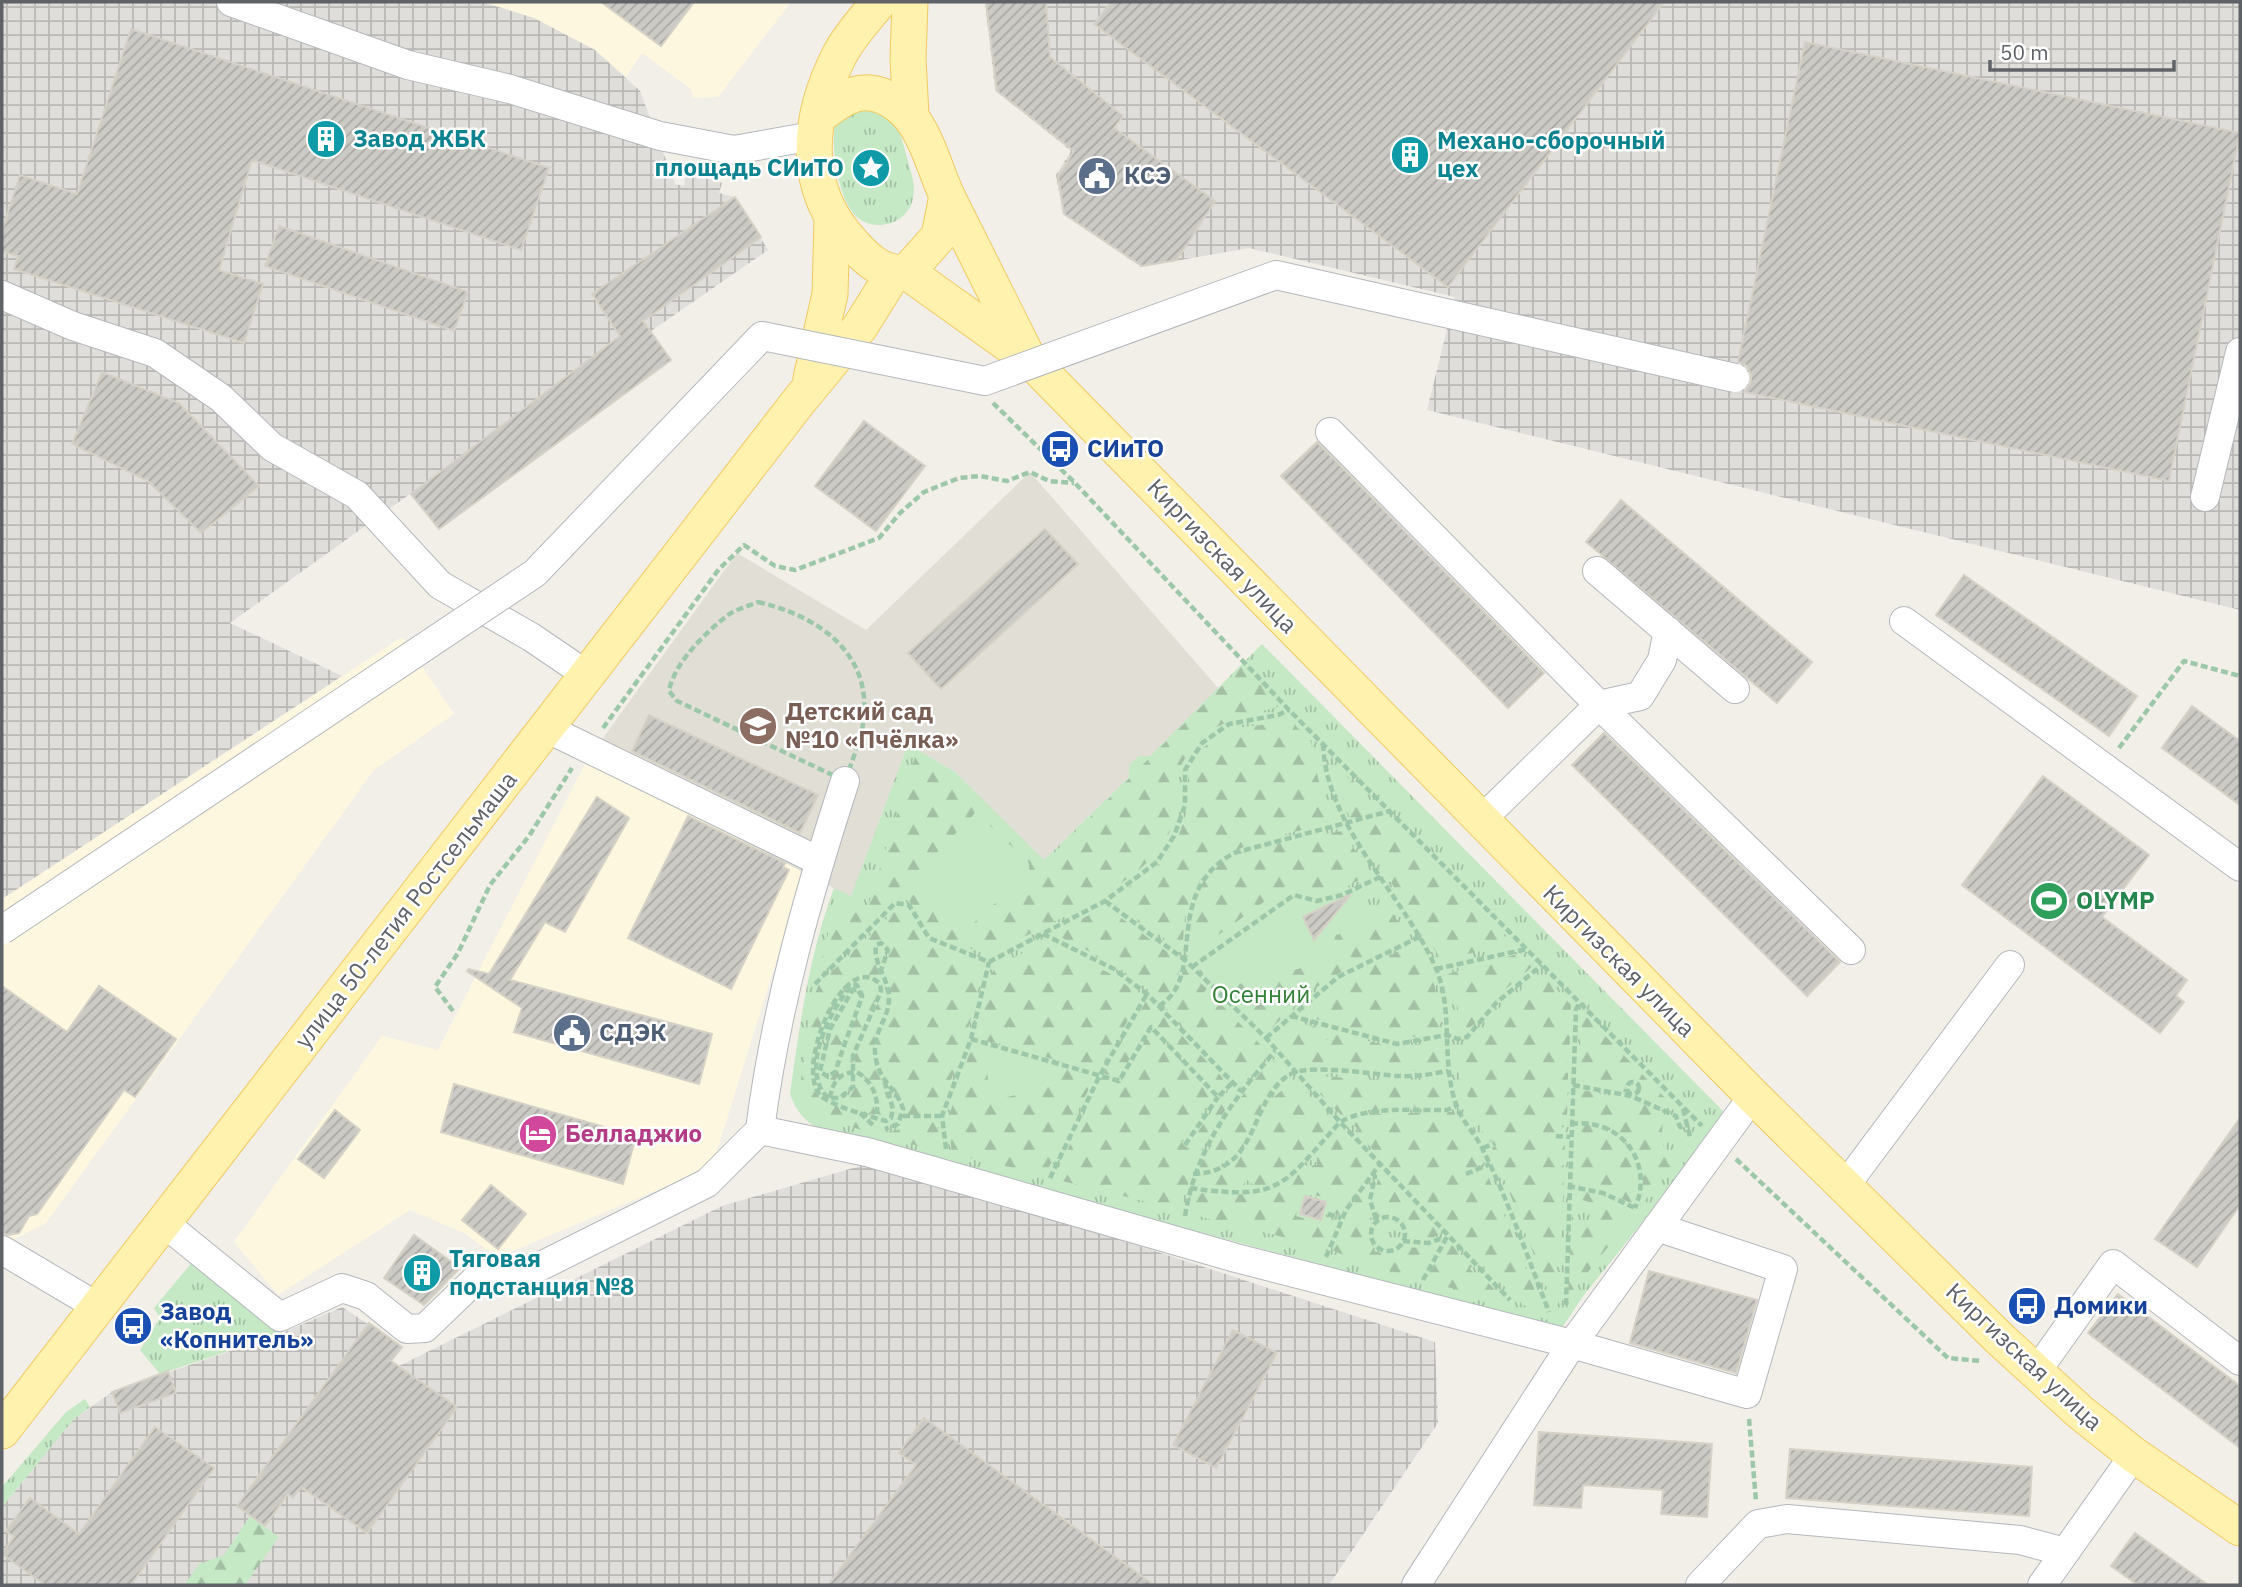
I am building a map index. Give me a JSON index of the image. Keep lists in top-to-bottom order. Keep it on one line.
{"streets":{"main road":["Киргизская улица","улица 50-летия Ростсельмаша"]},"parks":["Осенний"],"places":{"building":["Завод ЖБК","Механо-сборочный цех","Тяговая подстанция №8"],"place":["площадь СИиТО"],"public building":["КСЭ","СДЭК"],"bus stop":["СИиТО","Домики","Завод «Копнитель»"],"school or university":["Детский сад №10 «Пчёлка»"],"sports":["OLYMP"],"hotel":["Белладжио"]},"scale_bar":"50 m"}
